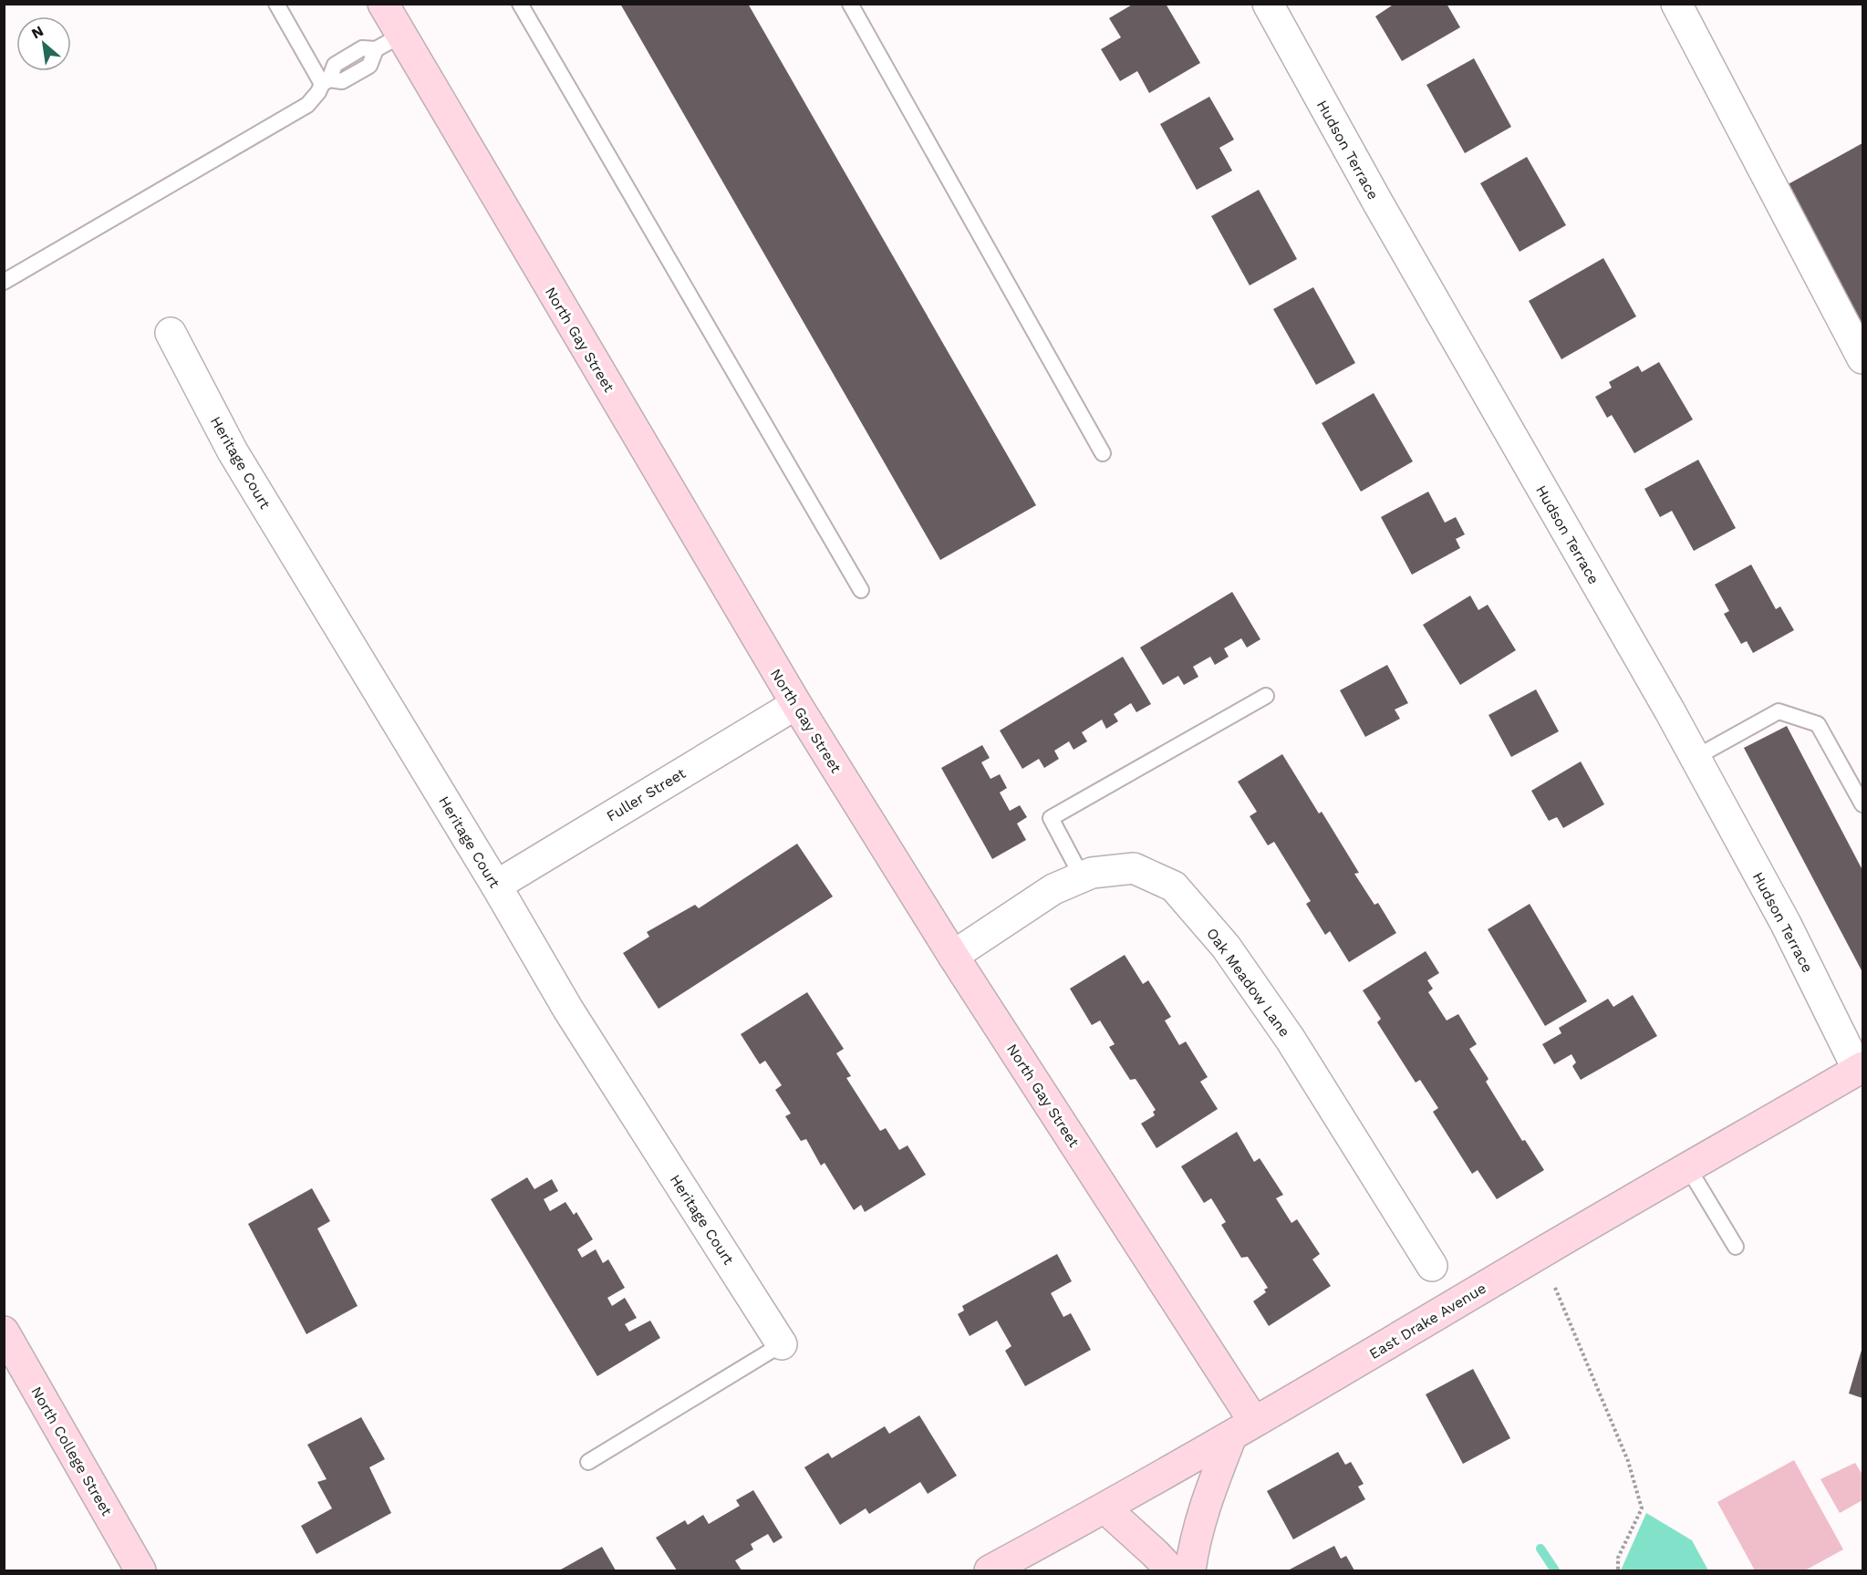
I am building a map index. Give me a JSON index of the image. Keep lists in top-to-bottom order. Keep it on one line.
{"streets":{"street":["Hudson Terrace","North Gay Street","Heritage Court","Fuller Street","Oak Meadow Lane","East Drake Avenue","North College Street"]},"crossings":[["Hudson Terrace","East Drake Avenue"],["North Gay Street","Fuller Street"],["North Gay Street","Oak Meadow Lane"],["North Gay Street","East Drake Avenue"],["Heritage Court","Fuller Street"]],"north":"top left"}
